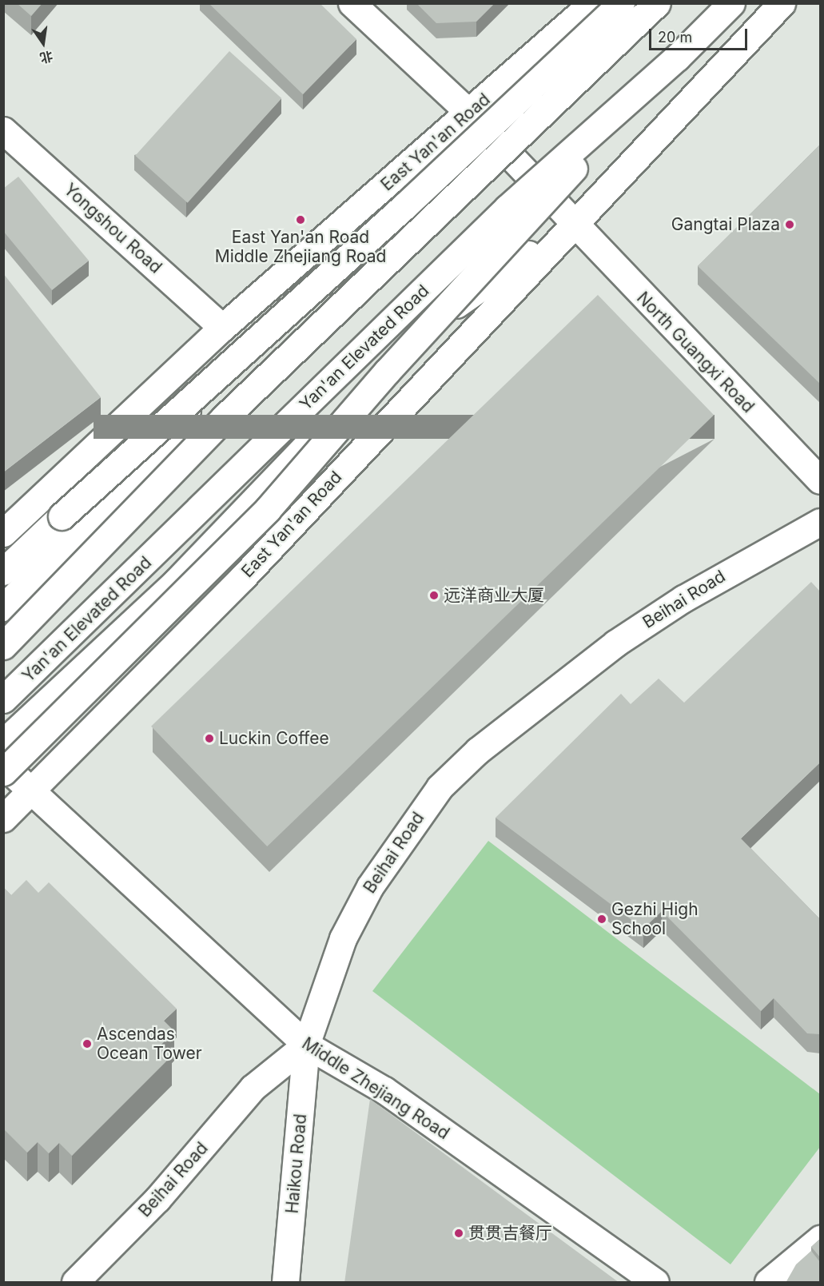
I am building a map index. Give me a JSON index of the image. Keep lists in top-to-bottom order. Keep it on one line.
{"streets":{"main road":["East Yan'an Road","Yongshou Road","Yan'an Elevated Road","North Guangxi Road","Beihai Road","Middle Zhejiang Road","Haikou Road"]},"crossings":[["East Yan'an Road","Yongshou Road"],["East Yan'an Road","North Guangxi Road"],["East Yan'an Road","Middle Zhejiang Road"],["Beihai Road","Middle Zhejiang Road"],["Beihai Road","Haikou Road"],["Middle Zhejiang Road","Haikou Road"]],"places":["East Yan'an Road Middle Zhejiang Road","Gangtai Plaza","远洋商业大厦","Luckin Coffee","Gezhi High School","Ascendas Ocean Tower","贯贯吉餐厅"],"scale_bar":"20 m","north":"bottom"}
